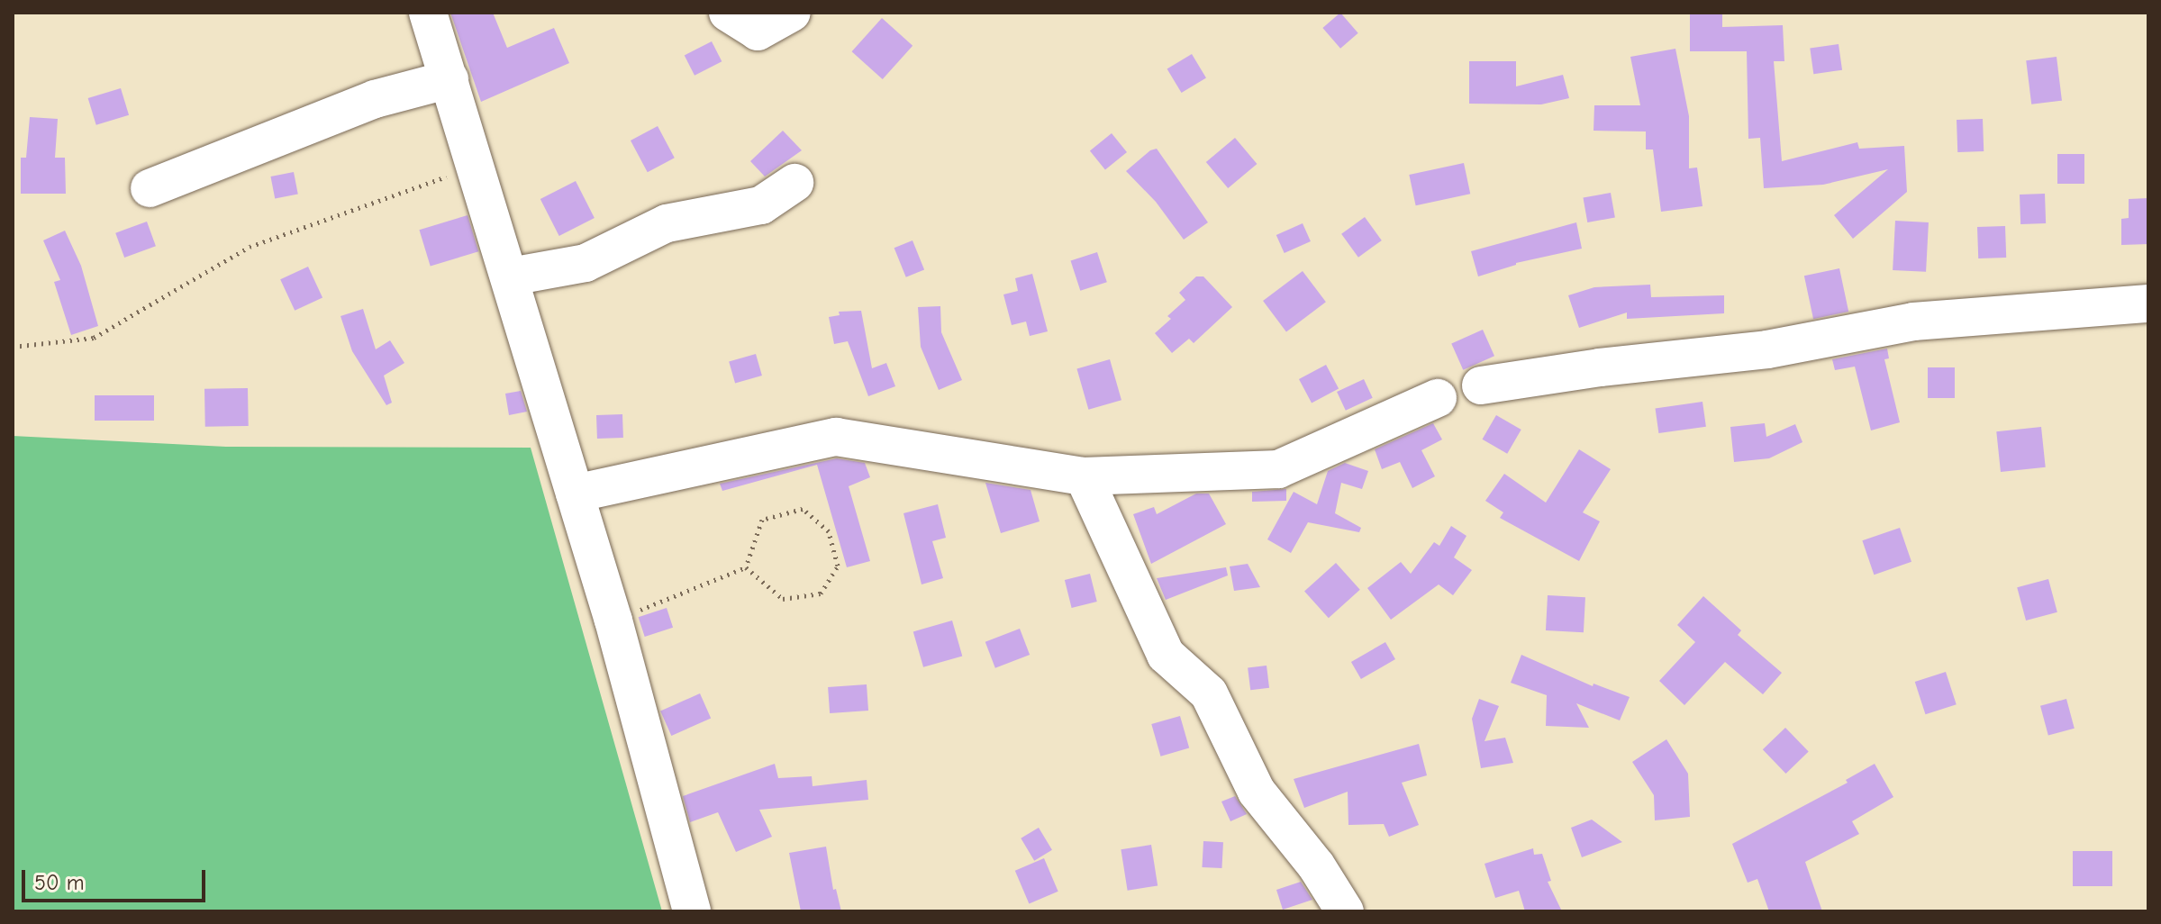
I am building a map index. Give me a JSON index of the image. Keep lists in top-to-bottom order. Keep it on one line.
{"scale_bar":"50 m"}
